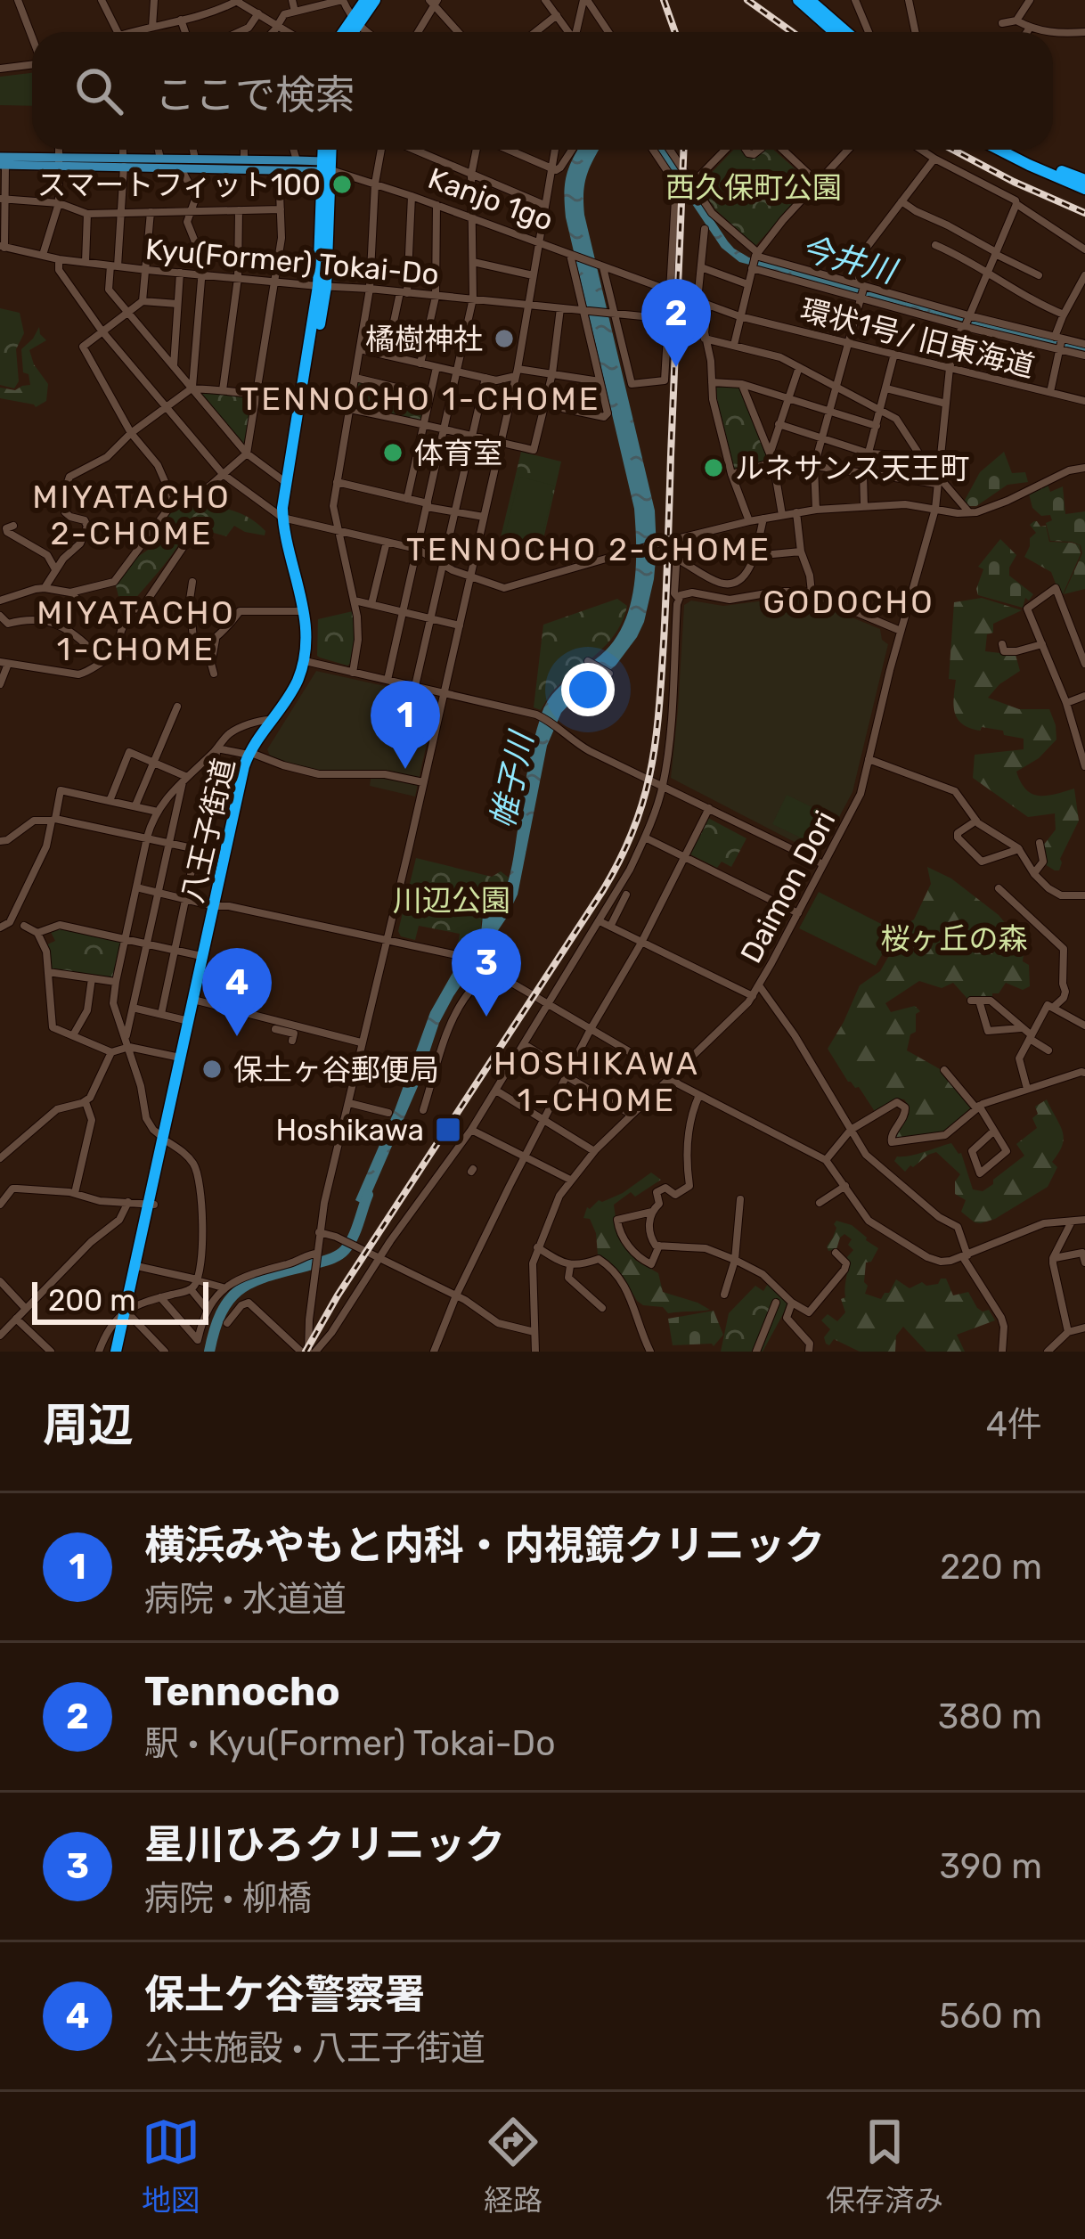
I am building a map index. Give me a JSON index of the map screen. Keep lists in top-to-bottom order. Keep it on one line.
{"streets":{"highway":["八王子街道"],"main road":["Kanjo 1go"],"street":["Kyu(Former) Tokai-Do","環状1号/ 旧東海道","Daimon Dori"]},"crossings":[["Kanjo 1go","八王子街道"],["Kyu(Former) Tokai-Do","八王子街道"],["環状1号/ 旧東海道","Daimon Dori"]],"districts":["TENNOCHO 1-CHOME","MIYATACHO 2-CHOME","TENNOCHO 2-CHOME","GODOCHO","MIYATACHO 1-CHOME","HOSHIKAWA 1-CHOME"],"water":["今井川","帷子川"],"parks":["西久保町公園","川辺公園","桜ヶ丘の森"],"places":{"other":["スマートフィット100","橘樹神社","体育室","ルネサンス天王町","保土ヶ谷郵便局"],"transit":["Hoshikawa"]},"scale_bar":"200 m","page":{"search":"ここで検索","pins":["2","1","3","4"],"scale":"200 m","heading":["周辺","4件"],"list":[{"mark":"1","name":"横浜みやもと内科・内視鏡クリニック","note":"病院 · 水道道","value":"220 m"},{"mark":"2","name":"Tennocho","note":"駅 · Kyu(Former) Tokai-Do","value":"380 m"},{"mark":"3","name":"星川ひろクリニック","note":"病院 · 柳橋","value":"390 m"},{"mark":"4","name":"保土ケ谷警察署","note":"公共施設 · 八王子街道","value":"560 m"}],"nav":["地図","経路","保存済み"]}}
